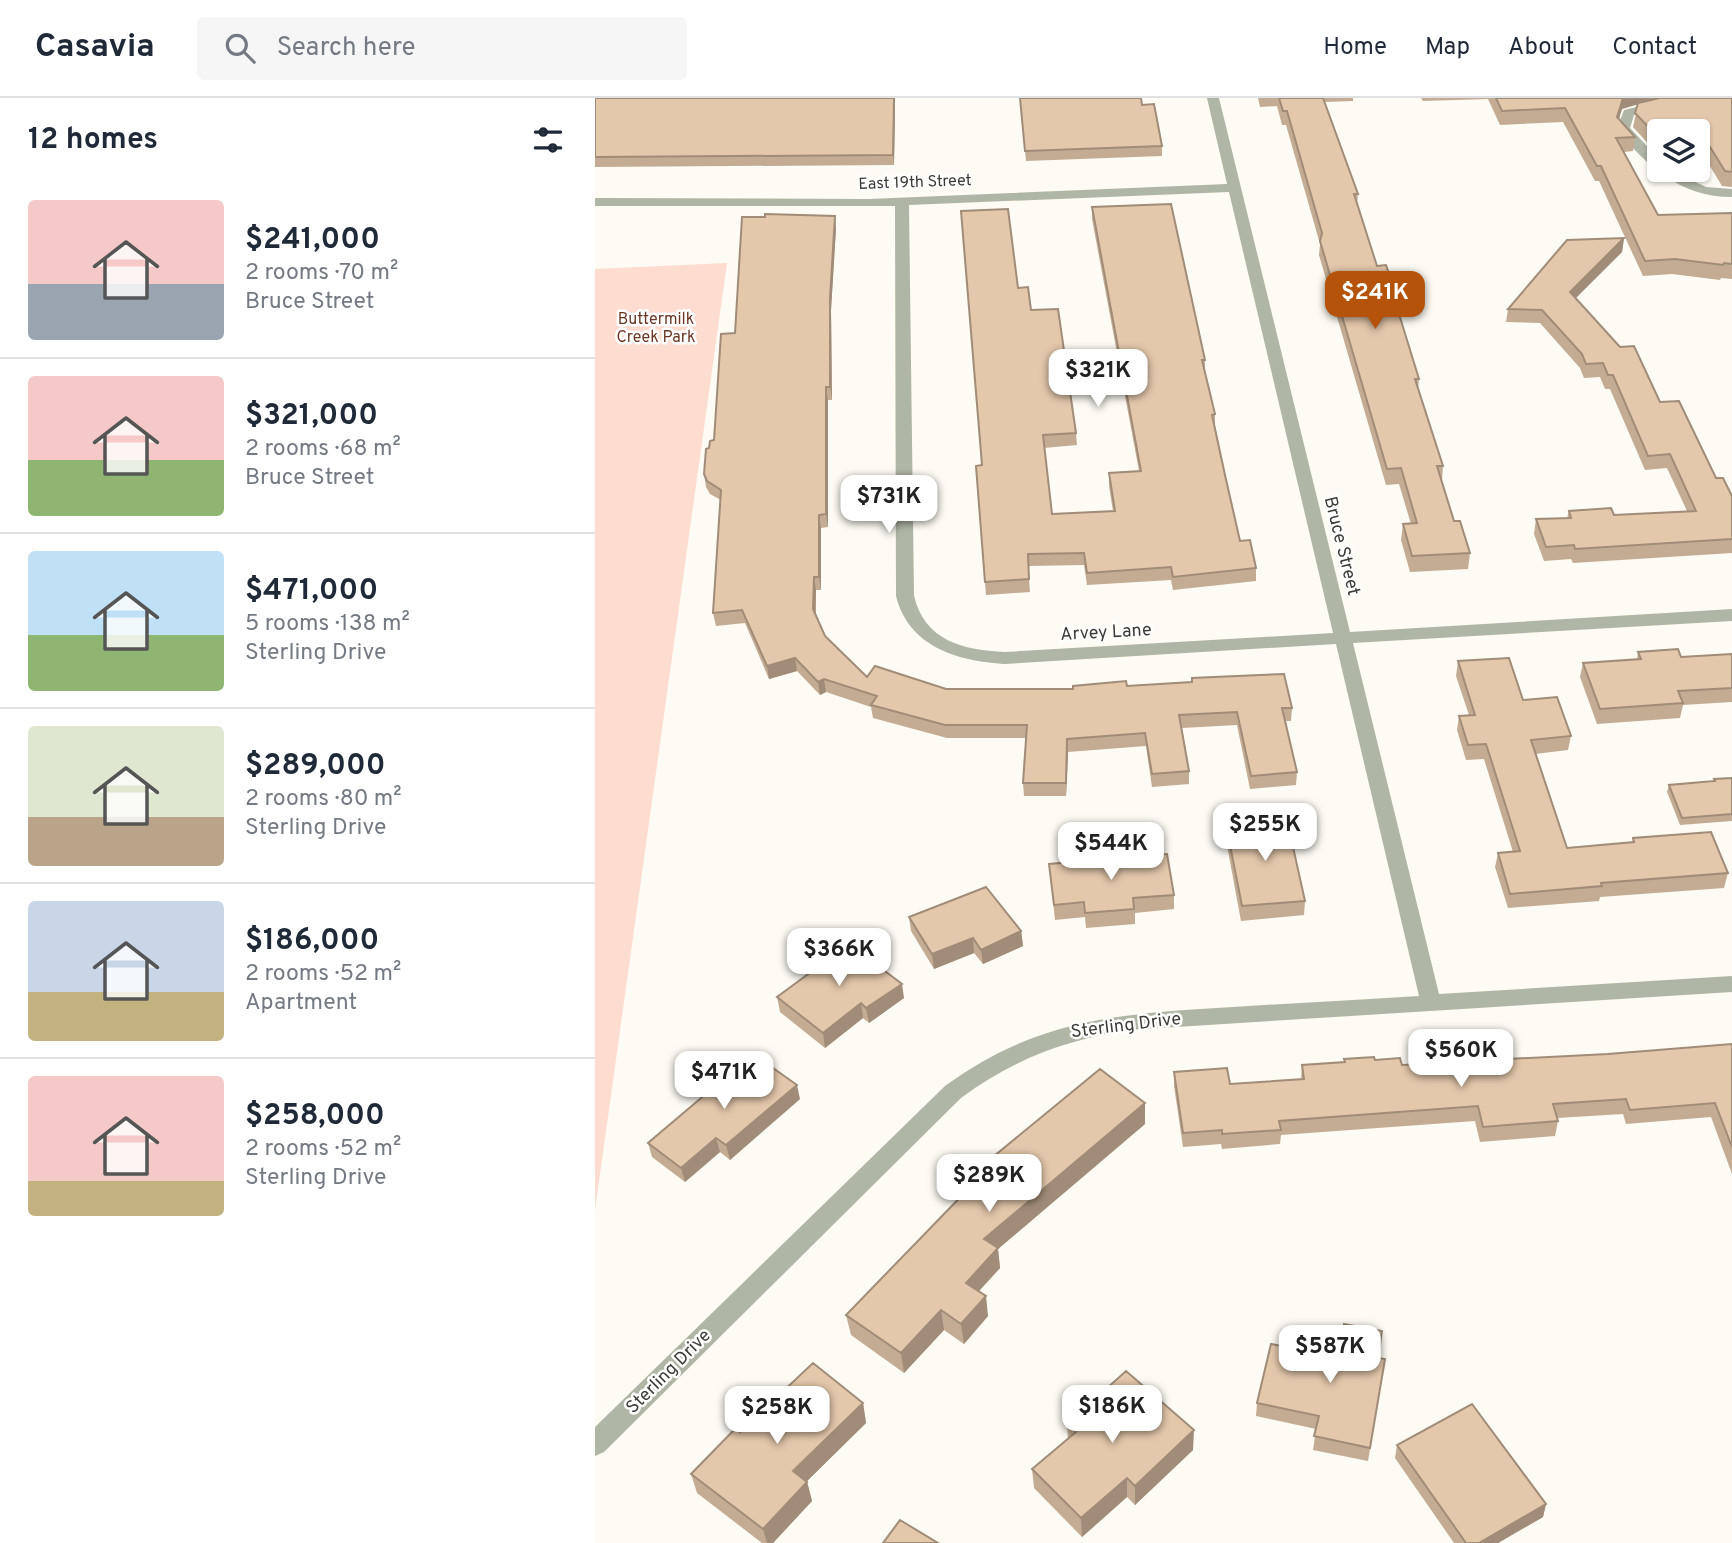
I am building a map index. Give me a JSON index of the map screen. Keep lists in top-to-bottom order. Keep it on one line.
{"streets":{"street":["East 19th Street","Bruce Street","Arvey Lane","Sterling Drive"]},"crossings":[["East 19th Street","Bruce Street"],["East 19th Street","Arvey Lane"],["Bruce Street","Arvey Lane"],["Bruce Street","Sterling Drive"]],"parks":["Buttermilk Creek Park"],"page":{"header":"Casavia","search":"Search here","nav":["Home","Map","About","Contact"],"heading":"12 homes","list":[{"name":"$241,000","note":"2 rooms · 70 m² · Bruce Street"},{"name":"$321,000","note":"2 rooms · 68 m² · Bruce Street"},{"name":"$471,000","note":"5 rooms · 138 m² · Sterling Drive"},{"name":"$289,000","note":"2 rooms · 80 m² · Sterling Drive"},{"name":"$186,000","note":"2 rooms · 52 m² · Apartment"},{"name":"$258,000","note":"2 rooms · 52 m² · Sterling Drive"}],"price":["$241K","$321K","$731K","$255K","$544K","$366K","$560K","$471K","$289K","$587K","$186K","$258K"]}}
